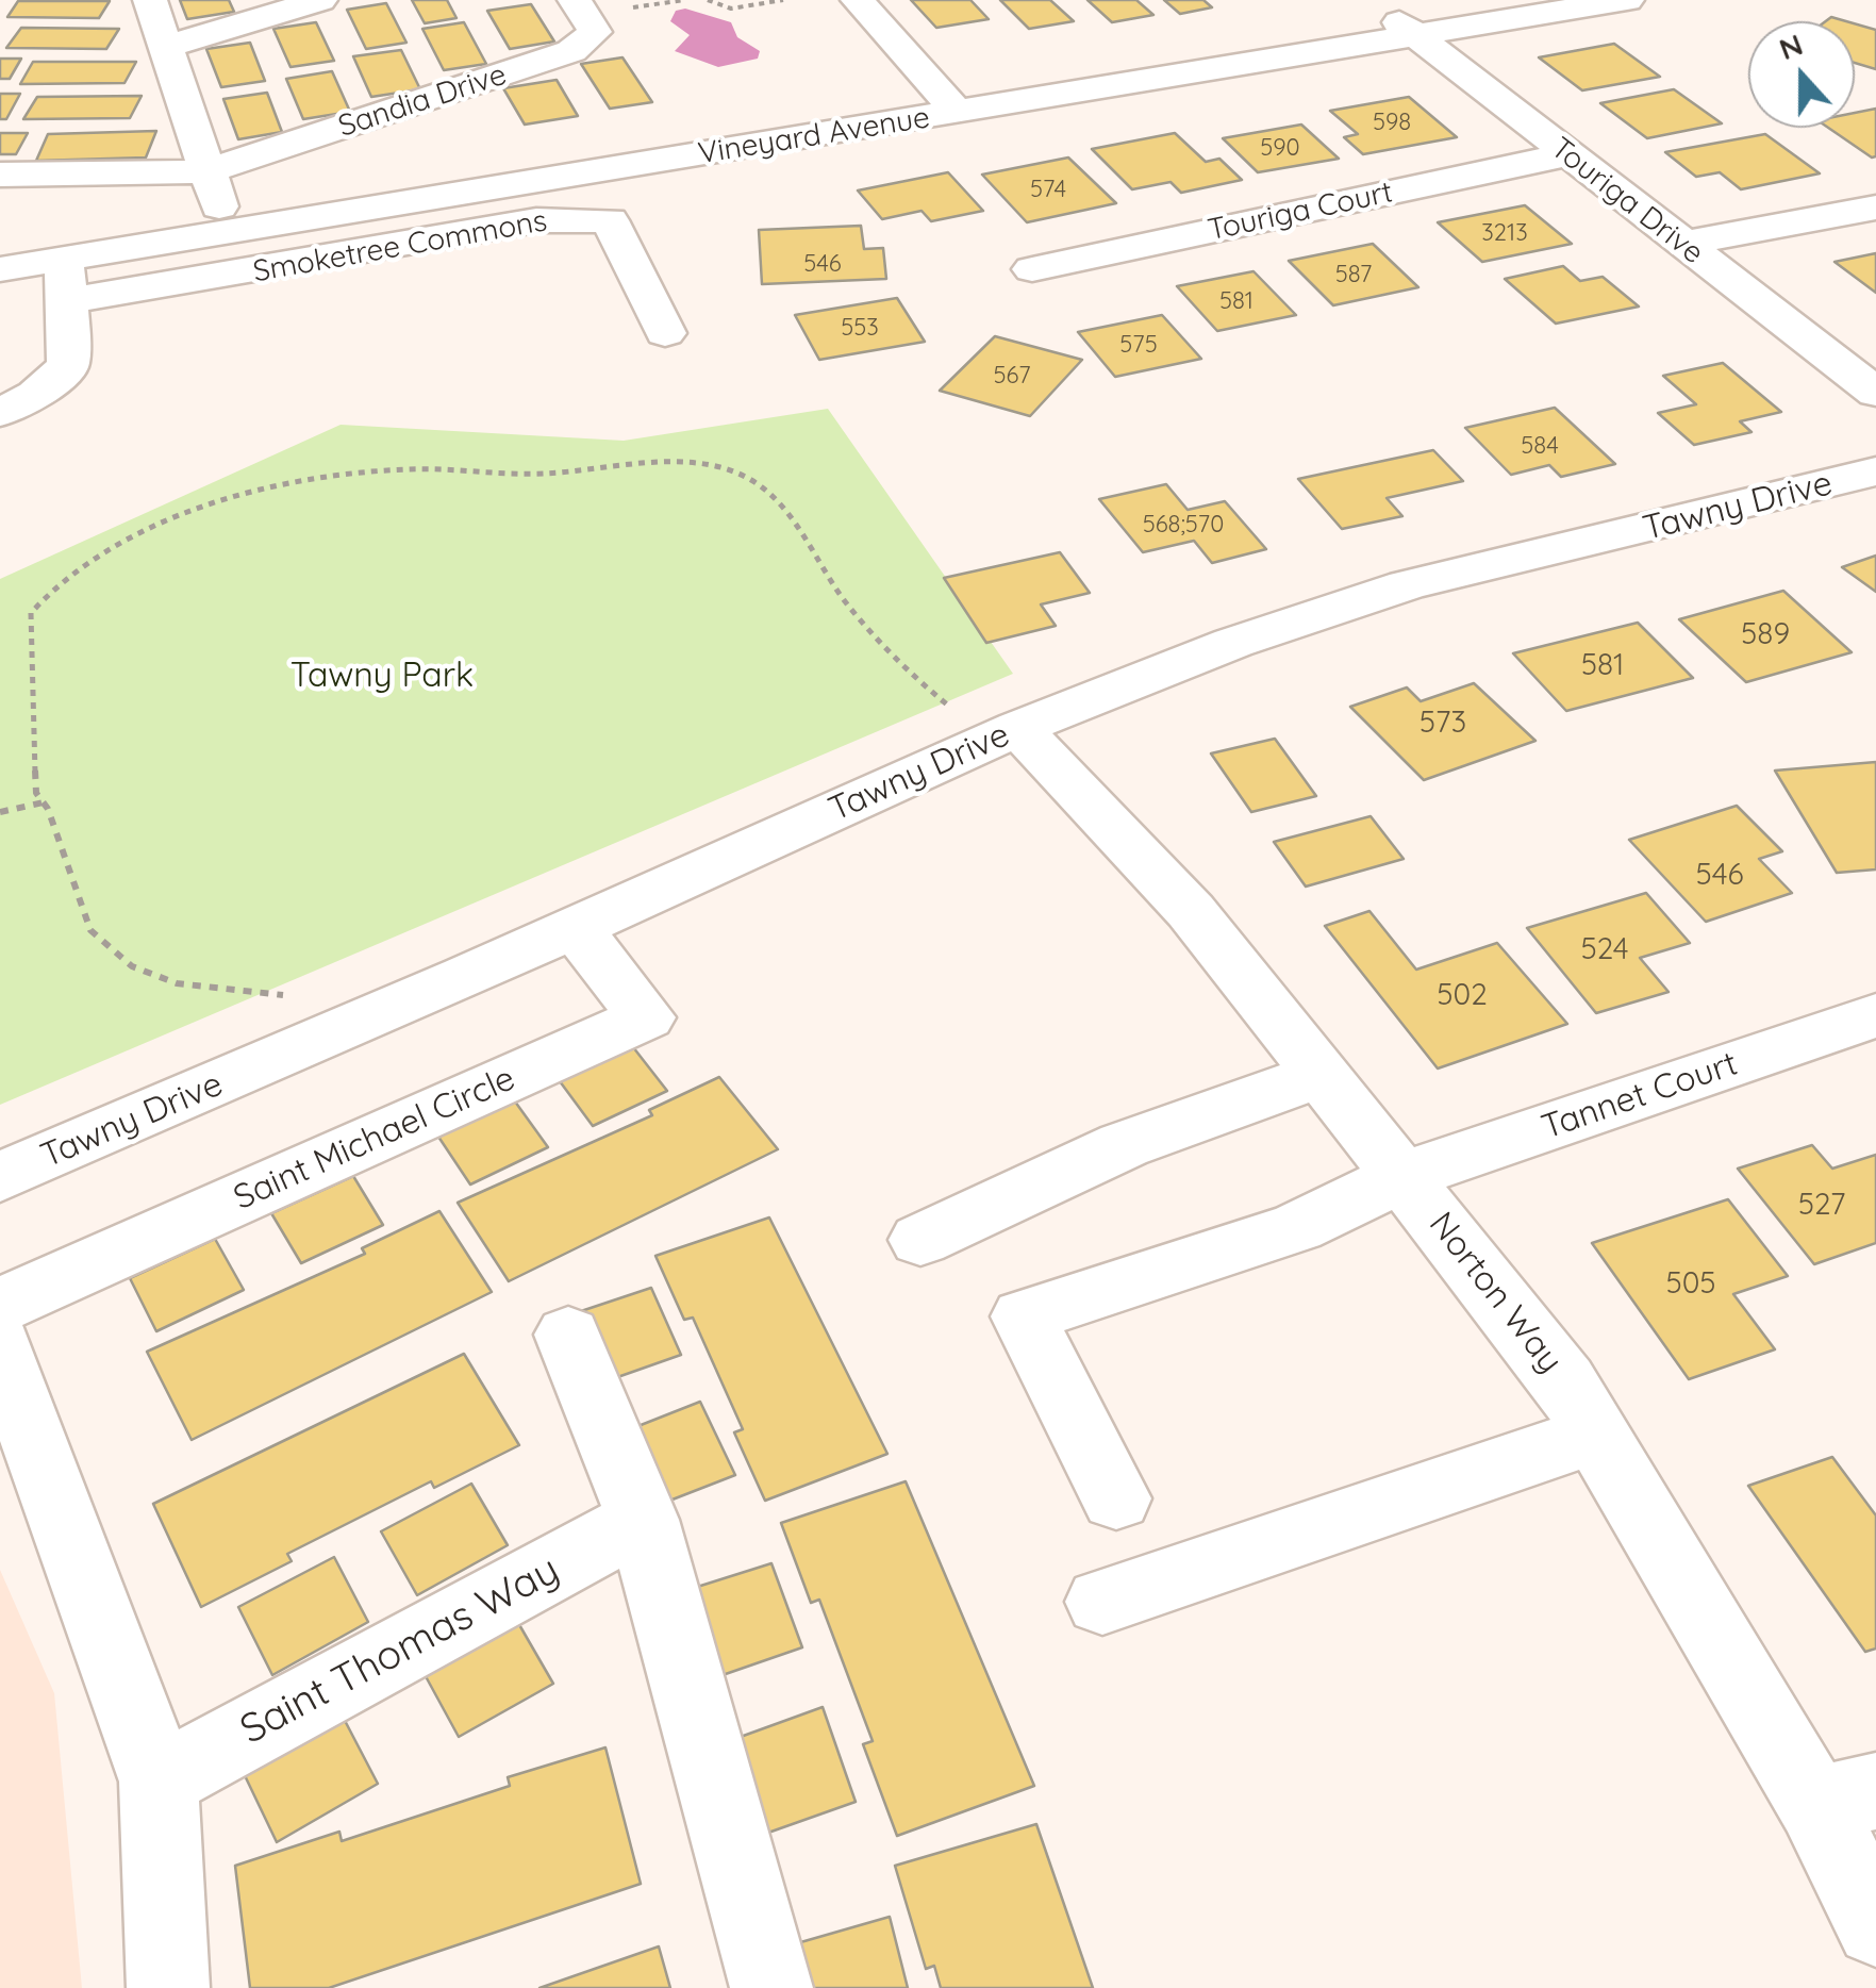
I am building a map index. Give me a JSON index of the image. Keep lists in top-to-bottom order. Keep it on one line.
{"streets":{"street":["Sandia Drive","Vineyard Avenue","Touriga Drive","Touriga Court","Smoketree Commons","Tawny Drive","Tannet Court","Saint Michael Circle","Norton Way","Saint Thomas Way"]},"crossings":[["Sandia Drive","Vineyard Avenue"],["Vineyard Avenue","Touriga Drive"],["Touriga Drive","Touriga Court"],["Tawny Drive","Saint Michael Circle"],["Tawny Drive","Norton Way"],["Tannet Court","Norton Way"]],"parks":["Tawny Park"],"house_numbers":["598","590","574","3213","546","587","581","553","575","567","584","568;570","589","581","573","546","524","502","527","505"],"north":"top"}
